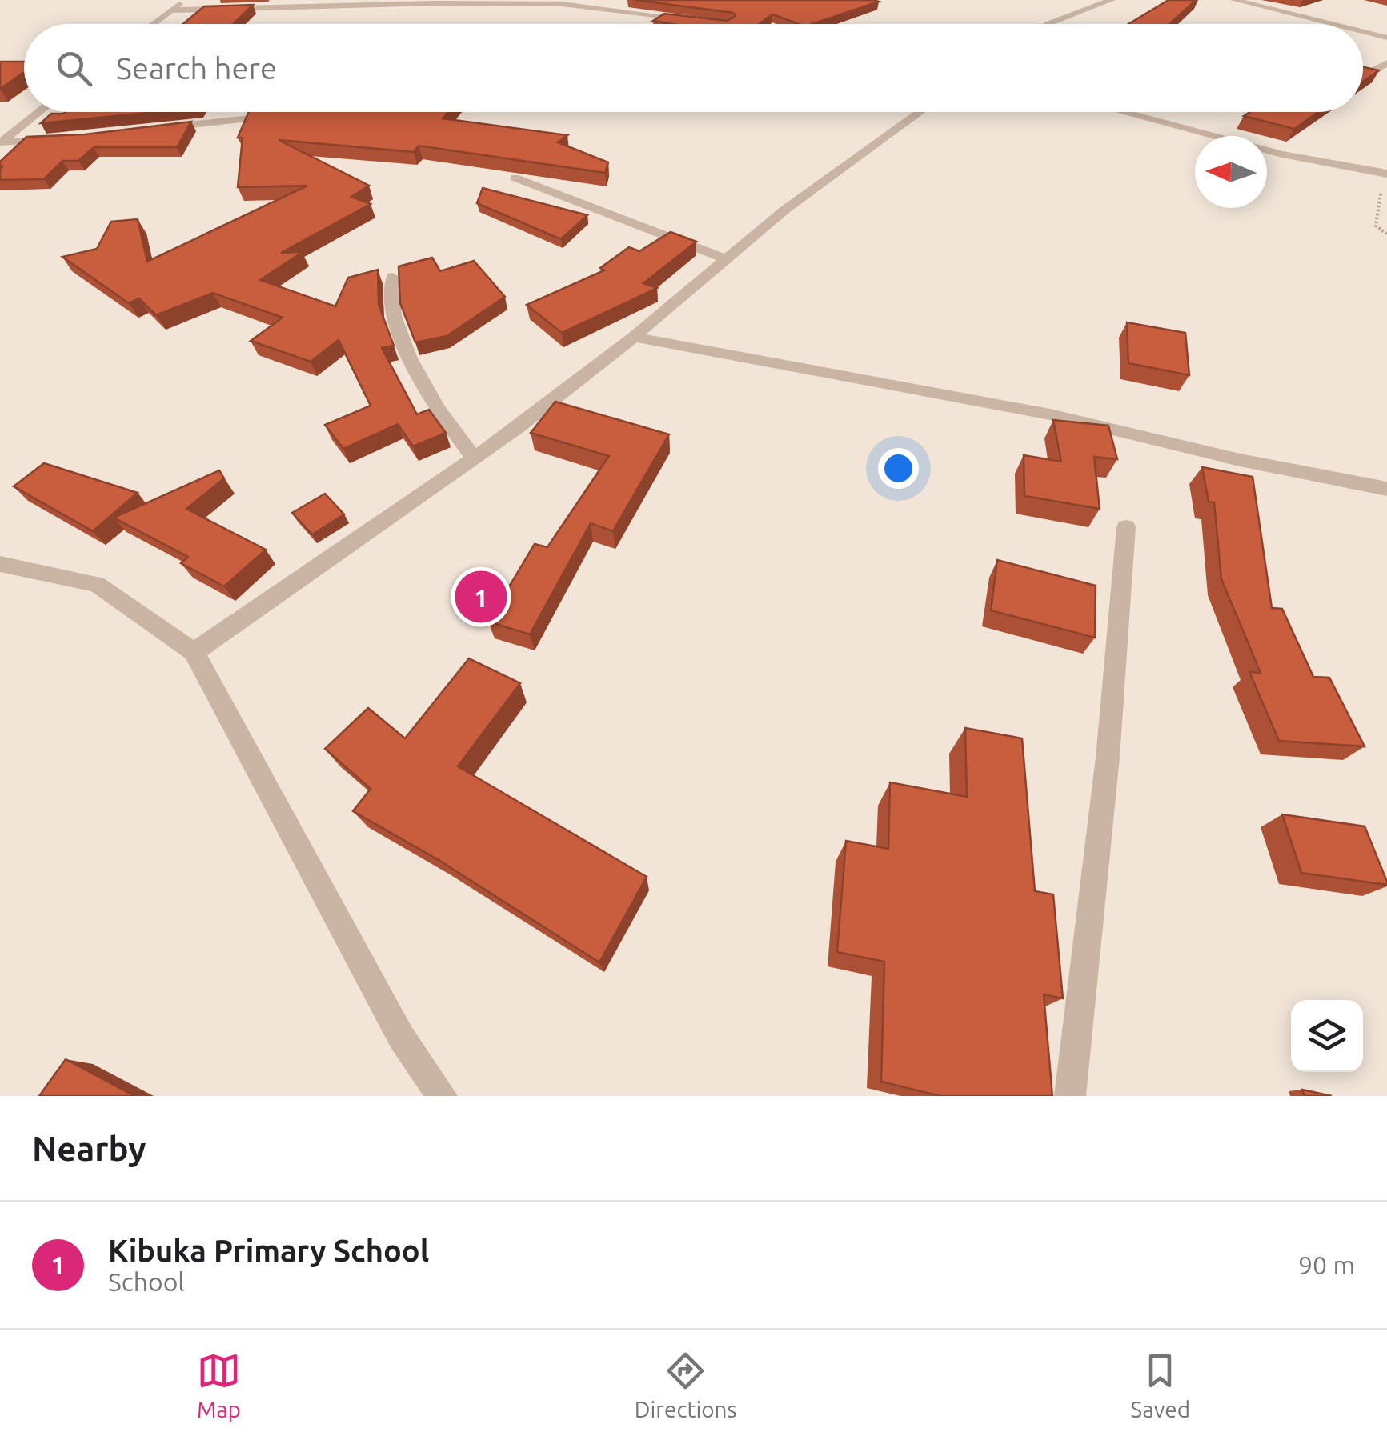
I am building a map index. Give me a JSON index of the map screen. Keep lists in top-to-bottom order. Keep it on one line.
{"north":"left","page":{"search":"Search here","pins":"1","heading":"Nearby","list":[{"mark":"1","name":"Kibuka Primary School","note":"School","value":"90 m"}],"nav":["Map","Directions","Saved"]}}
